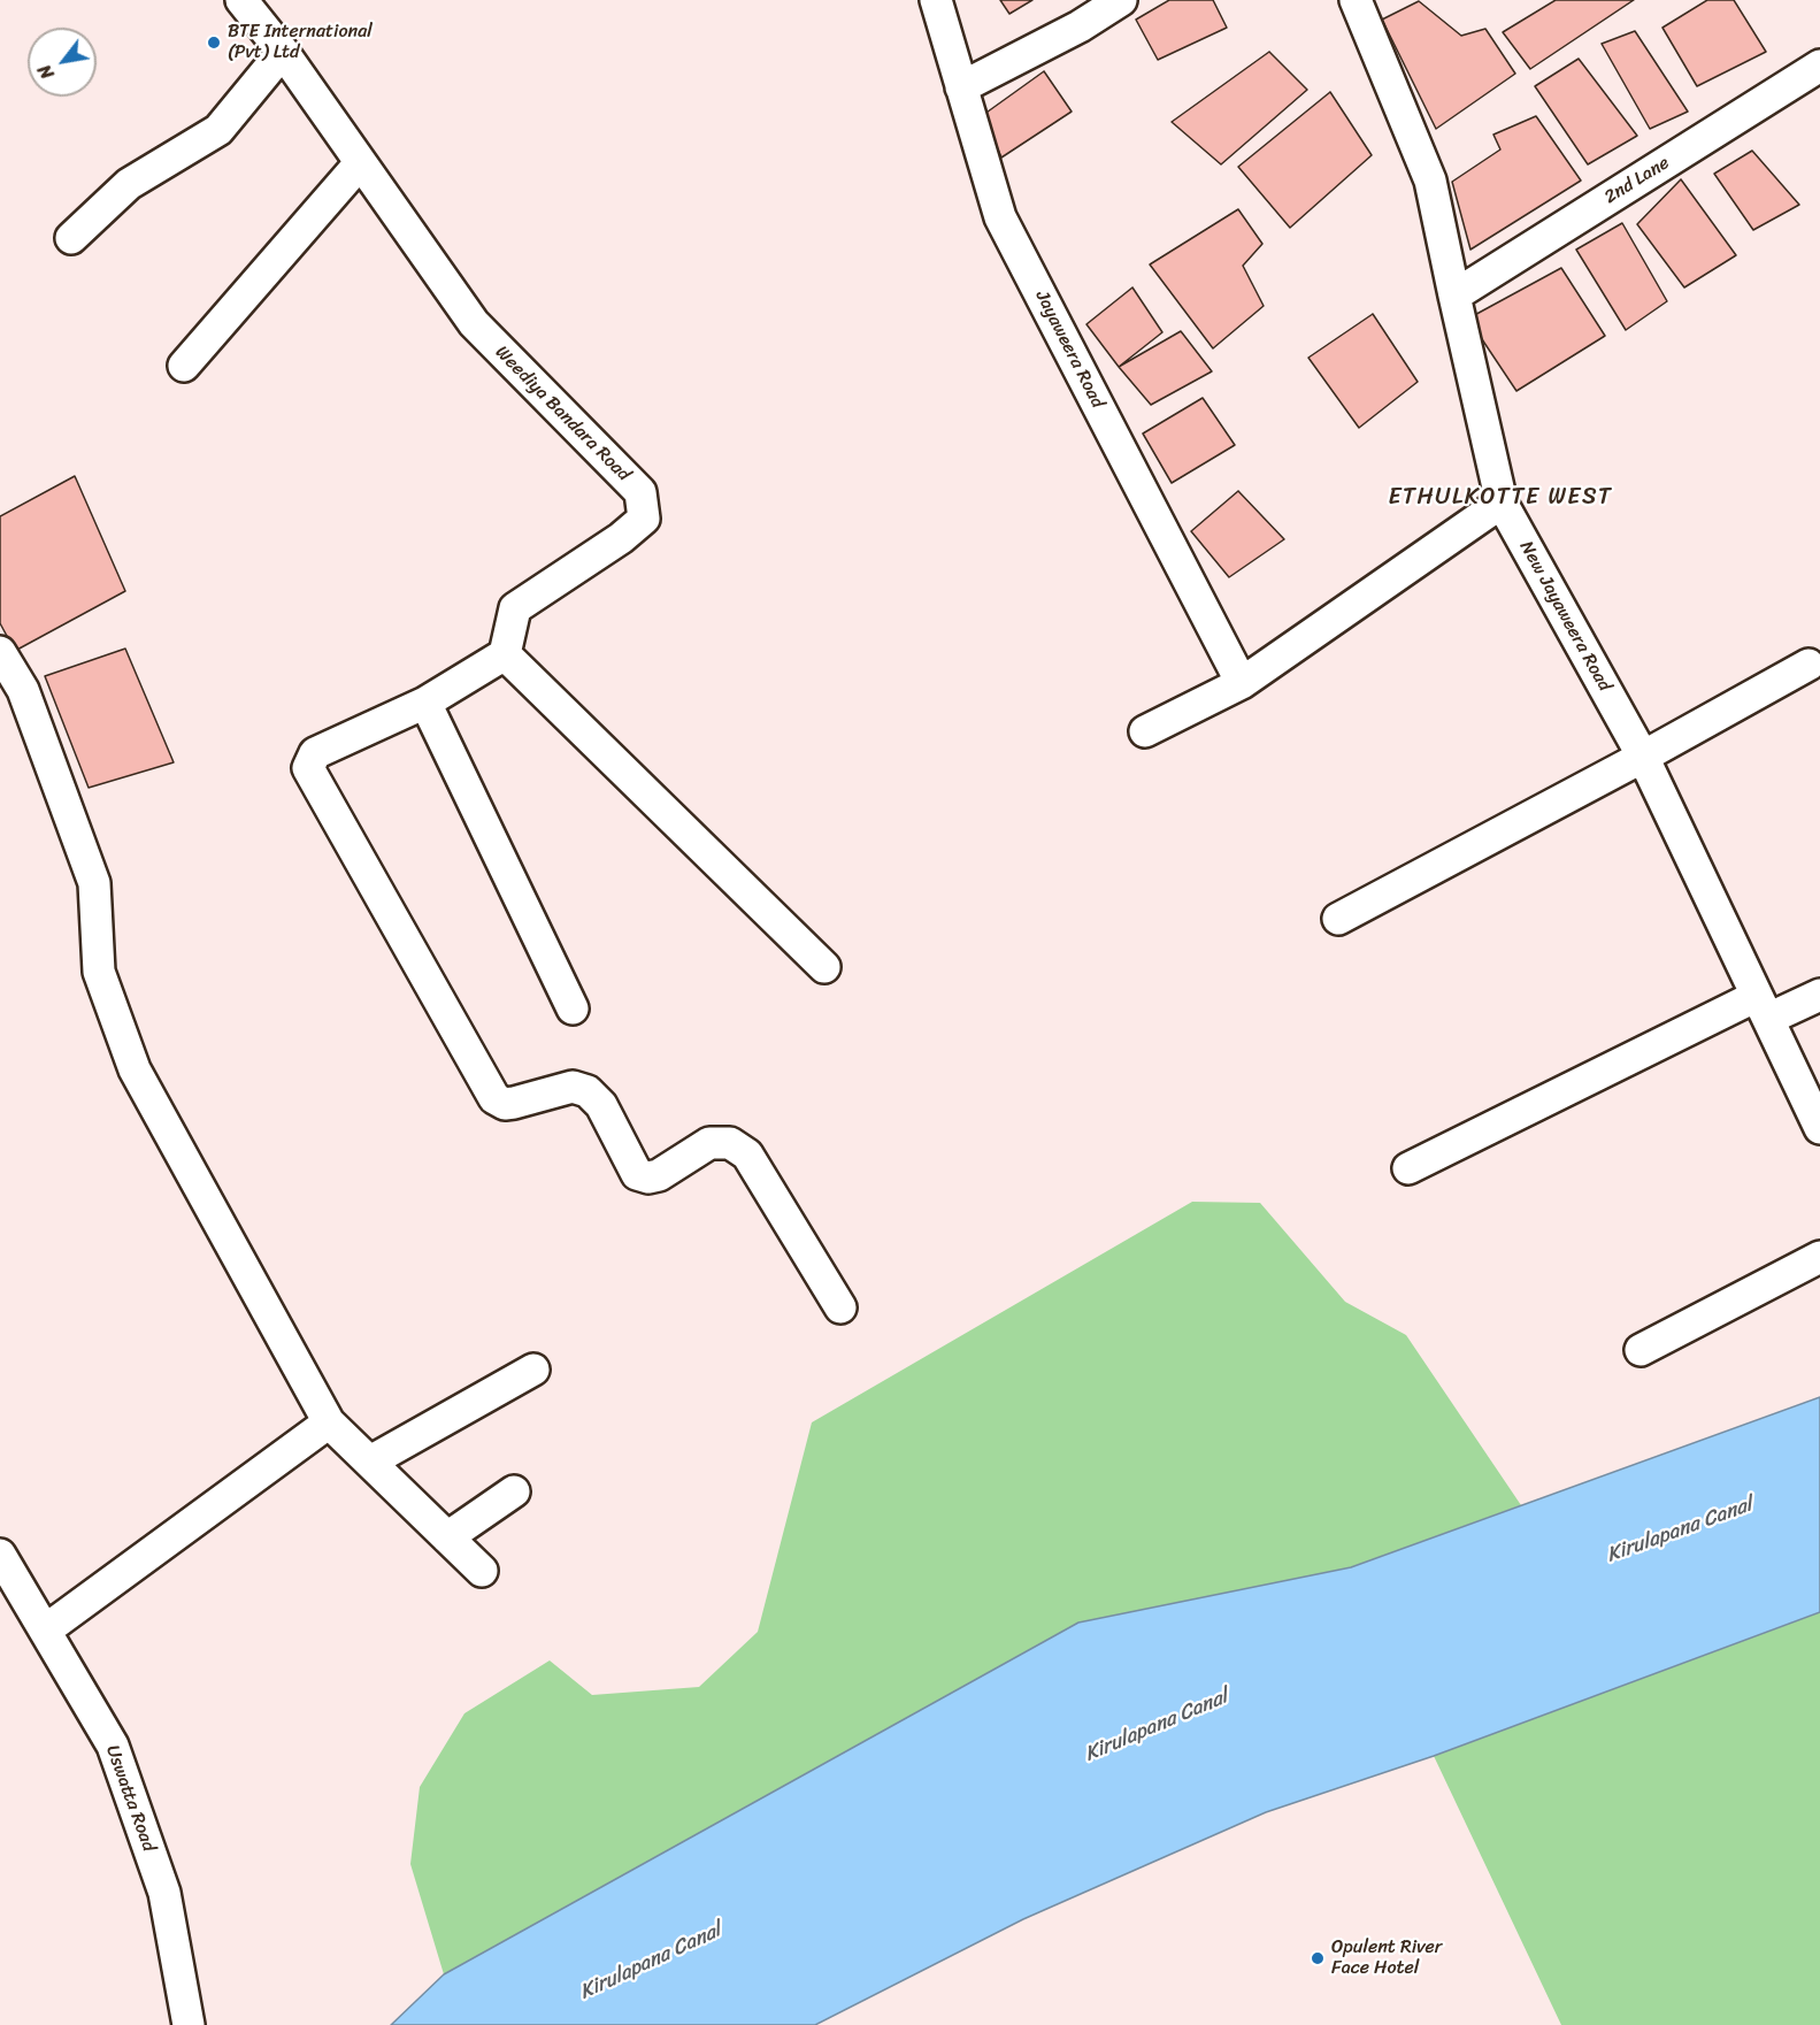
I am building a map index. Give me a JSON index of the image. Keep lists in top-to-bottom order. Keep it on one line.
{"streets":{"street":["2nd Lane","Jayaweera Road","Weediya Bandara Road","New Jayaweera Road","Uswatta Road"]},"crossings":[["2nd Lane","New Jayaweera Road"]],"districts":["ETHULKOTTE WEST"],"water":["Kirulapana Canal"],"places":["BTE International (Pvt) Ltd","Opulent River Face Hotel"],"north":"bottom left"}
